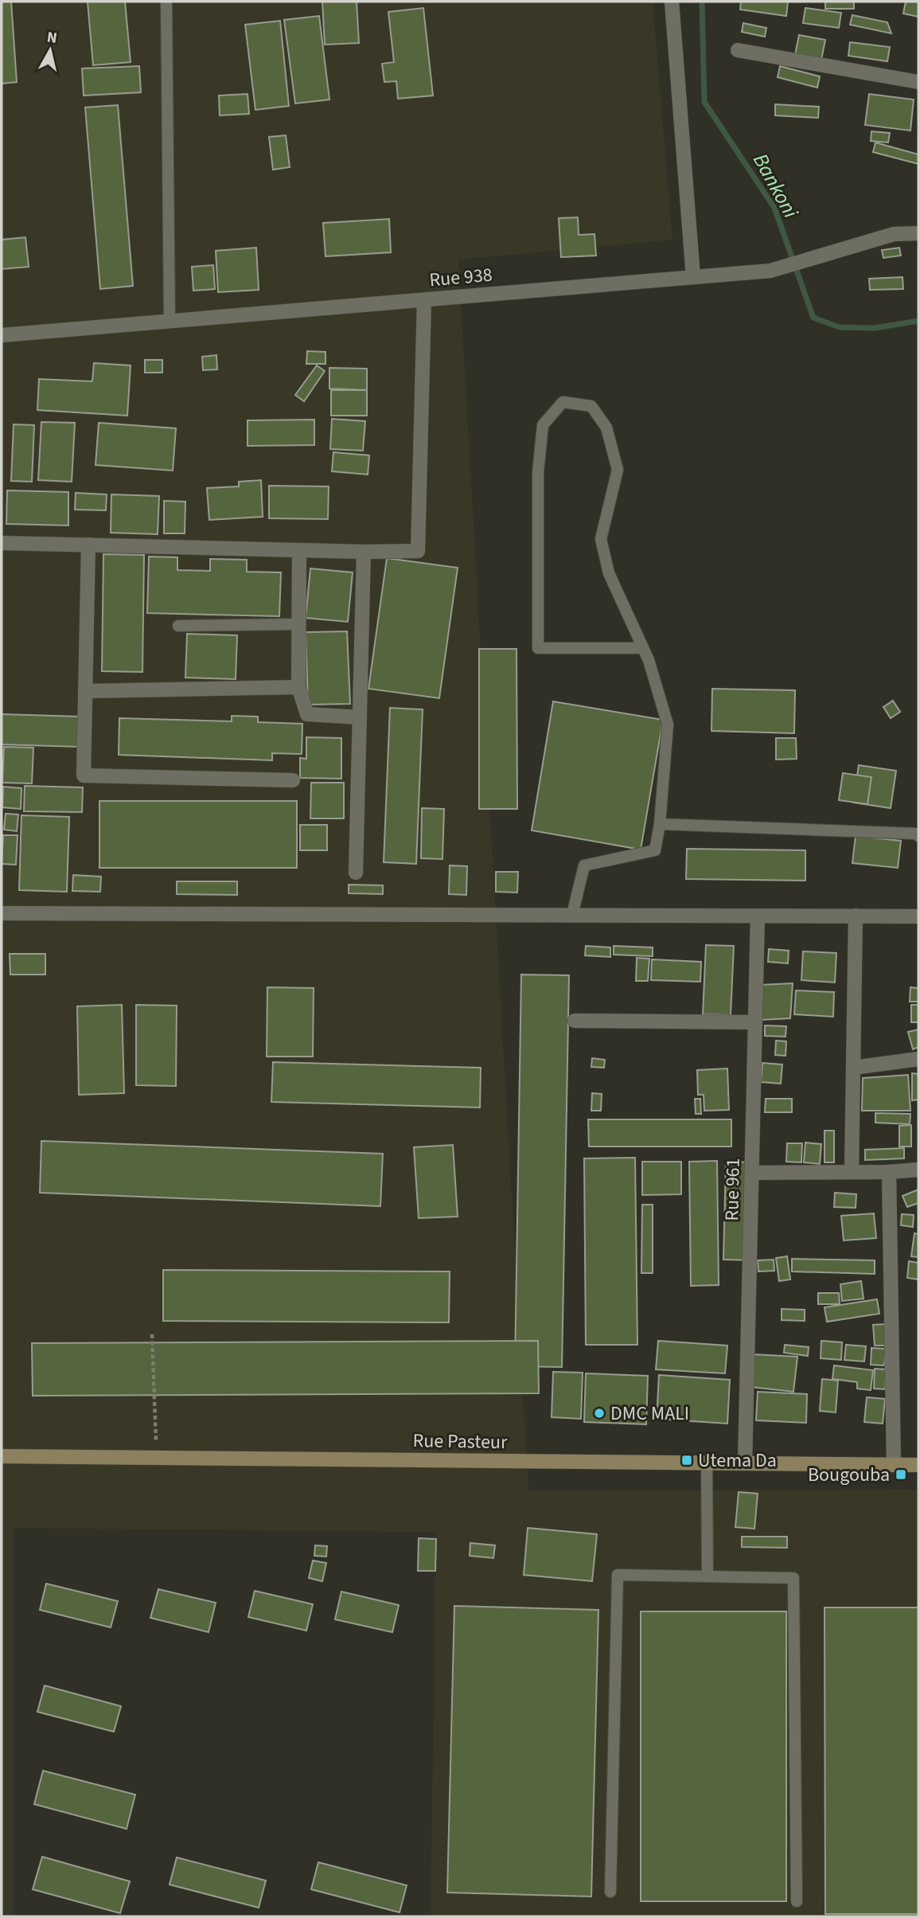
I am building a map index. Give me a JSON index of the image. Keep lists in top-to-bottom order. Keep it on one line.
{"streets":{"main road":["Rue Pasteur"],"street":["Rue 938","Rue 961"]},"crossings":[["Rue 961","Rue Pasteur"]],"water":["Bankoni"],"places":{"other":["DMC MALI"],"transit":["Utema Da","Bougouba"]},"north":"top"}
